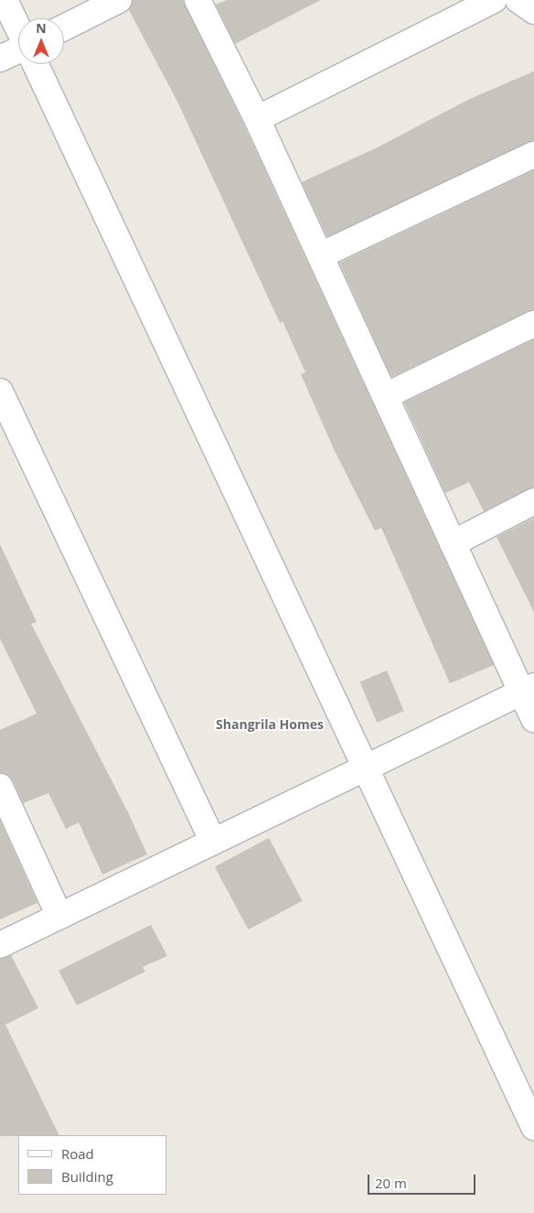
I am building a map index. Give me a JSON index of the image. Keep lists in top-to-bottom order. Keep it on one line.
{"districts":["Shangrila Homes"],"legend":["Road","Building"],"scale_bar":"20 m","north":"top"}
